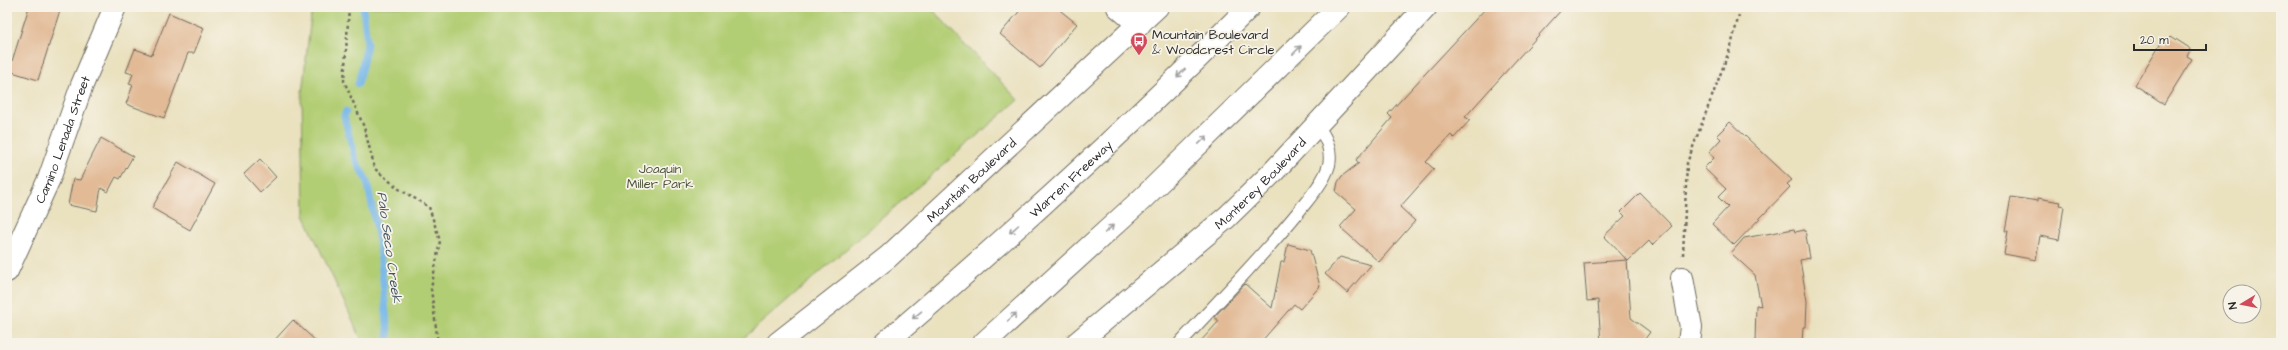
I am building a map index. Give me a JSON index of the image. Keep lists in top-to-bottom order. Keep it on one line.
{"streets":{"main road":["Camino Lenada Street","Warren Freeway","Mountain Boulevard","Monterey Boulevard"]},"water":["Palo Seco Creek"],"parks":["Joaquin Miller Park"],"places":{"bus stop":["Mountain Boulevard & Woodcrest Circle"]},"scale_bar":"20 m","north":"left"}
